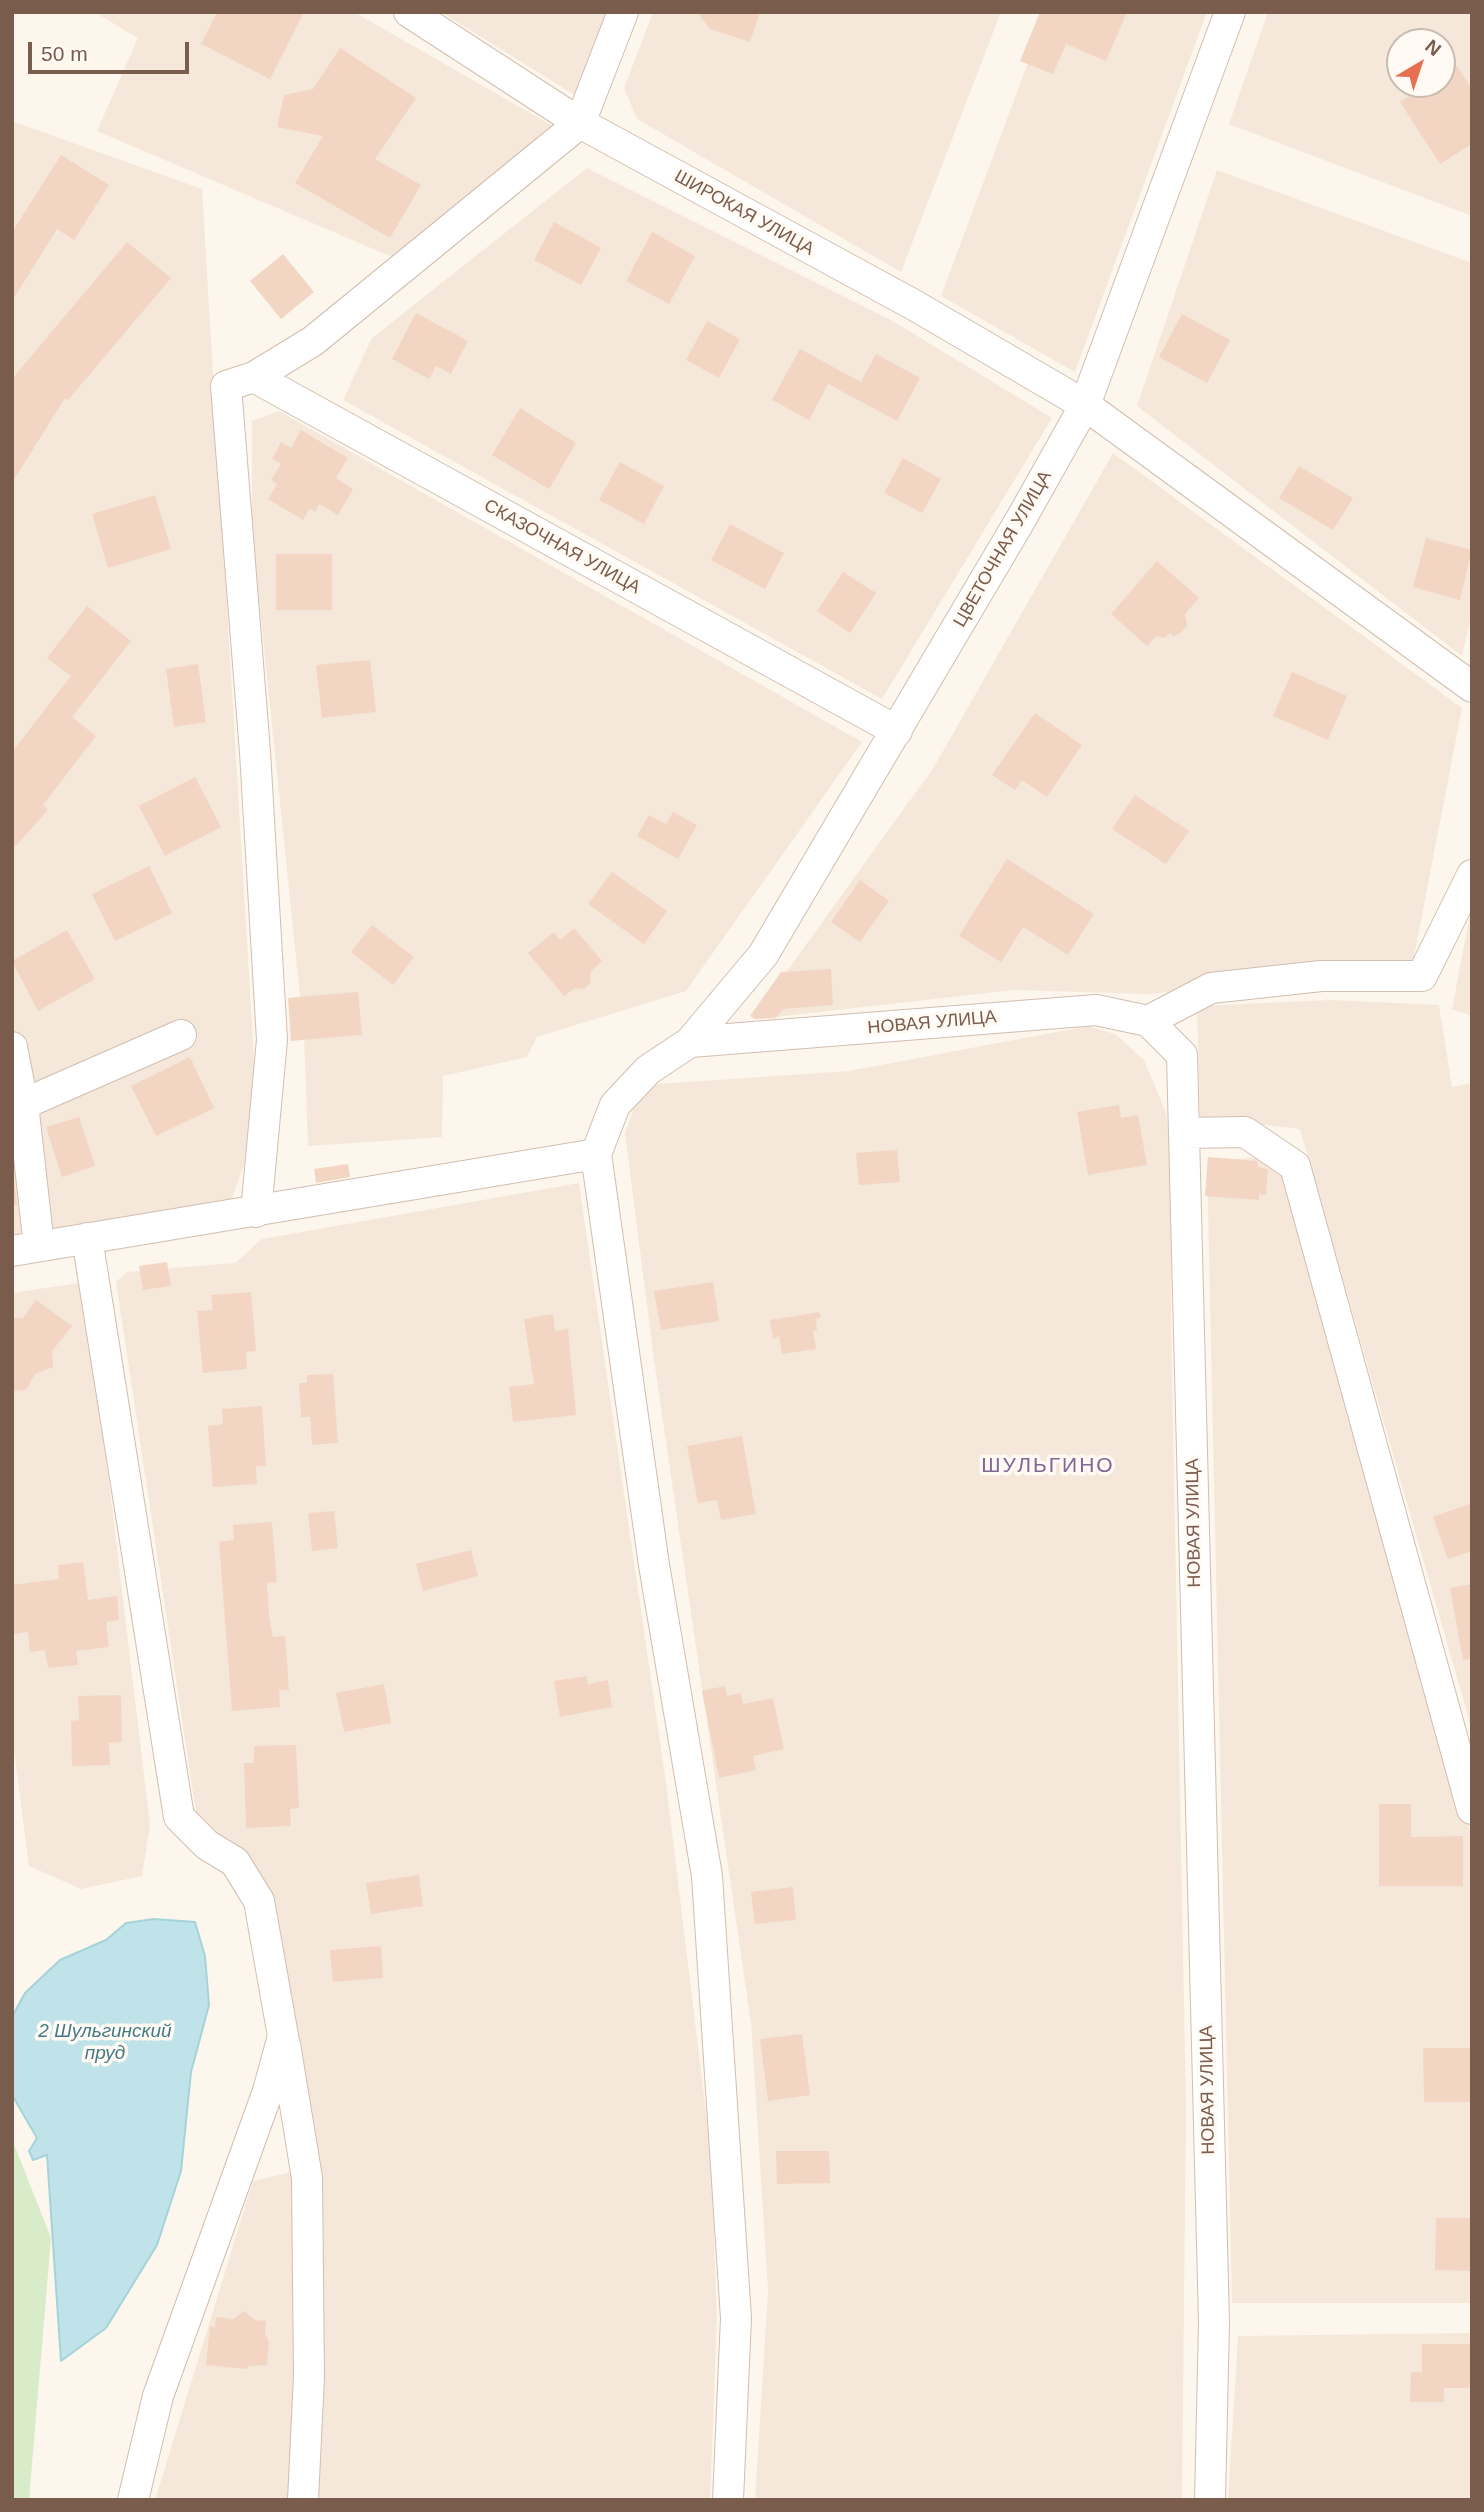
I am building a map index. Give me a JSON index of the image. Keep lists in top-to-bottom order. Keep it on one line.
{"streets":{"street":["ШИРОКАЯ УЛИЦА","СКАЗОЧНАЯ УЛИЦА","ЦВЕТОЧНАЯ УЛИЦА","НОВАЯ УЛИЦА"]},"crossings":[["ШИРОКАЯ УЛИЦА","ЦВЕТОЧНАЯ УЛИЦА"],["СКАЗОЧНАЯ УЛИЦА","ЦВЕТОЧНАЯ УЛИЦА"],["ЦВЕТОЧНАЯ УЛИЦА","НОВАЯ УЛИЦА"]],"districts":["ШУЛЬГИНО"],"water":["2 Шульгинский пруд"],"scale_bar":"50 m","north":"top right"}
